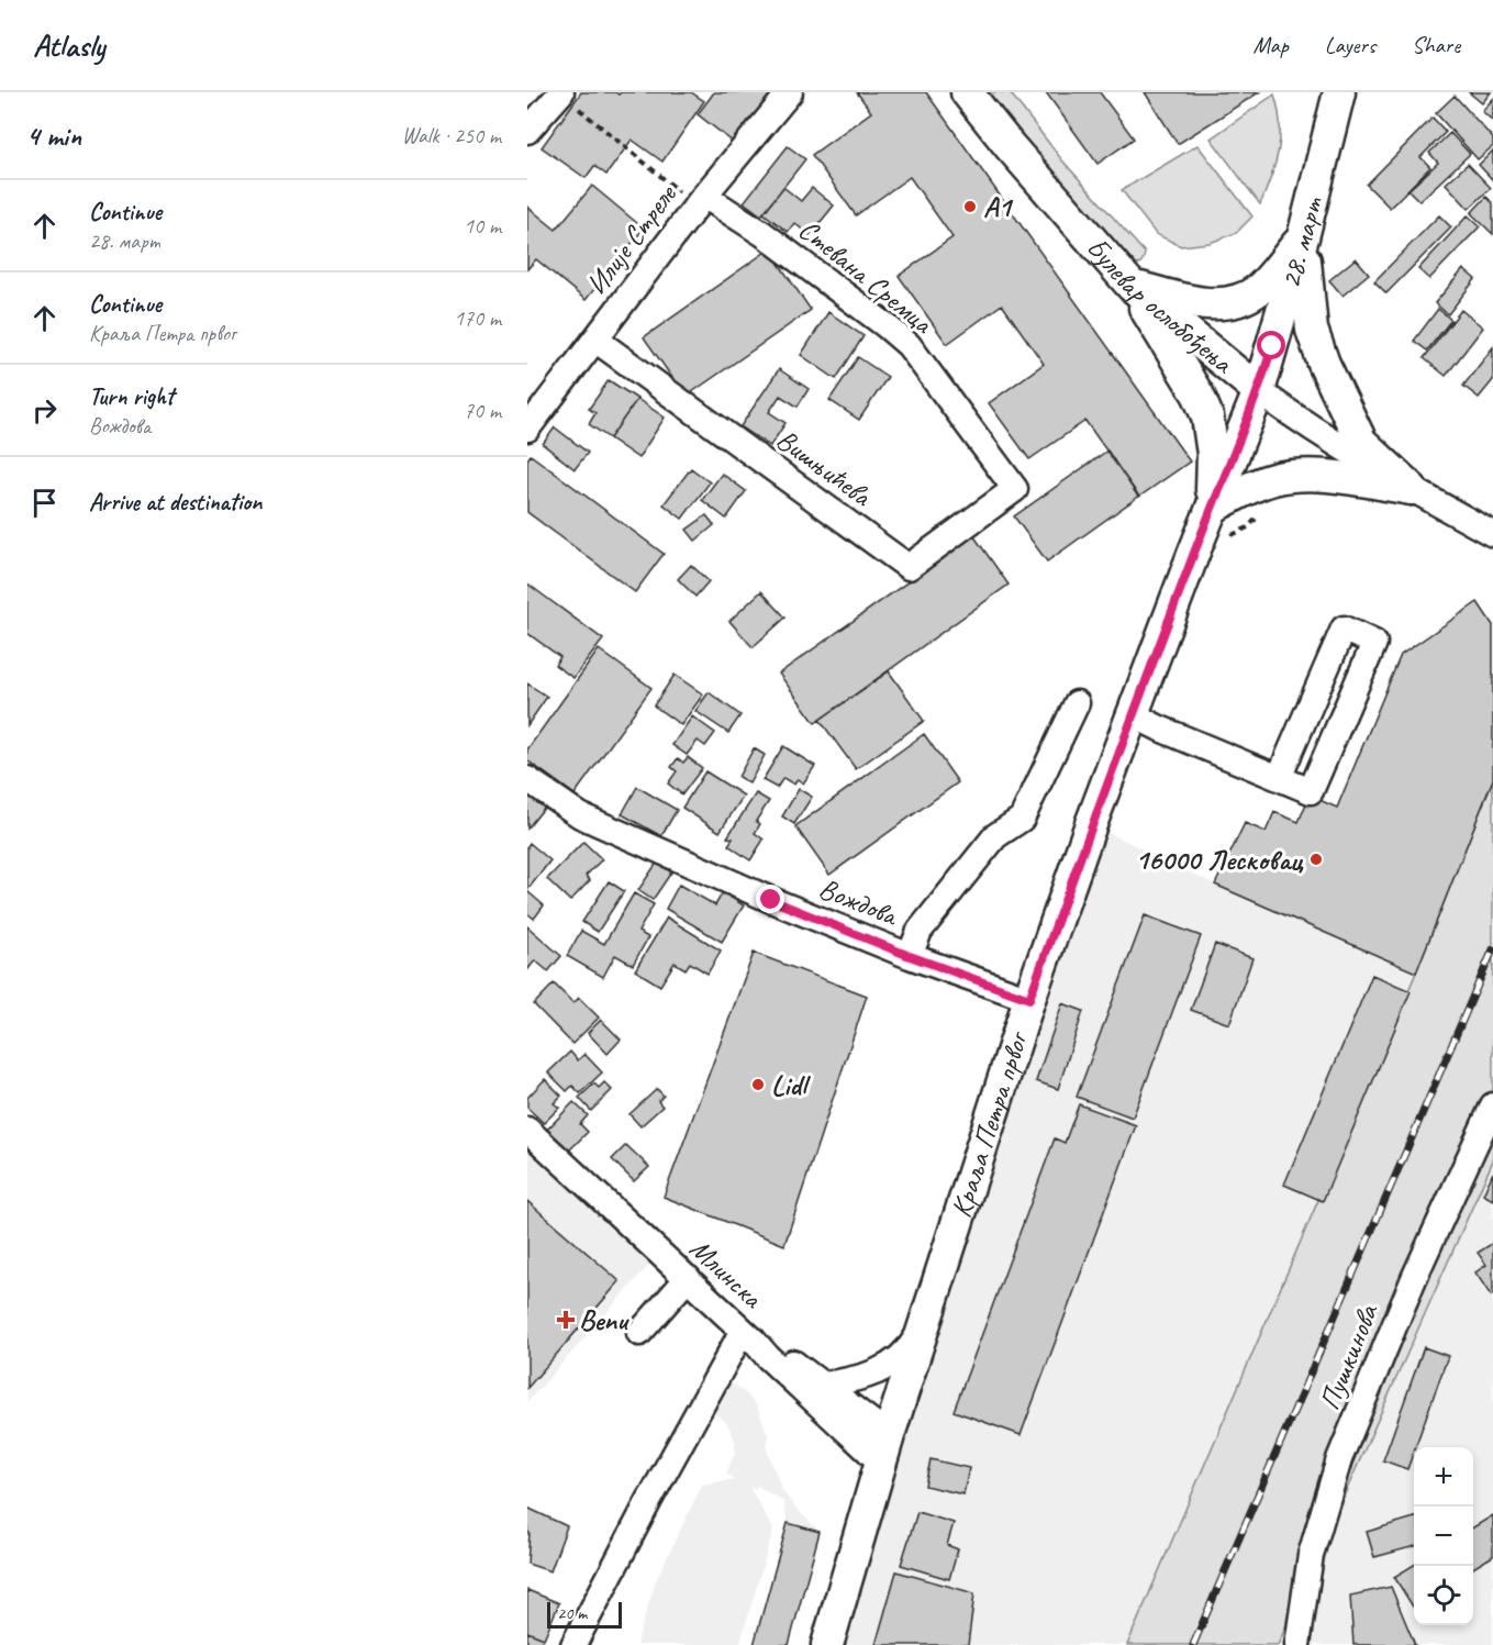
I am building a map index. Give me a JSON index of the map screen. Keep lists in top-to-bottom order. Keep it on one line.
{"streets":{"main road":["28. март","Булевар ослобођења","Краља Петра првог"],"street":["Илије Стреле","Стевана Сремца","Вишњићева","Вождова","Млинска","Пушкинова"]},"crossings":[["Илије Стреле","Стевана Сремца"],["Илије Стреле","Вишњићева"],["28. март","Булевар ослобођења"],["28. март","Краља Петра првог"],["Стевана Сремца","Вишњићева"],["Булевар ослобођења","Краља Петра првог"],["Вождова","Краља Петра првог"],["Краља Петра првог","Млинска"]],"places":{"other":["A1","16000 Лесковац","Lidl"],"health":["Benu"]},"scale_bar":"20 m","page":{"header":"Atlasly","nav":["Map","Layers","Share"],"heading":["4 min","Walk · 250 m"],"list":[["Continue","28. март","10 m"],["Continue","Краља Петра првог","170 m"],["Turn right","Вождова","70 m"],"Arrive at destination"],"map_buttons":["+","−"],"scale":"20 m"}}
